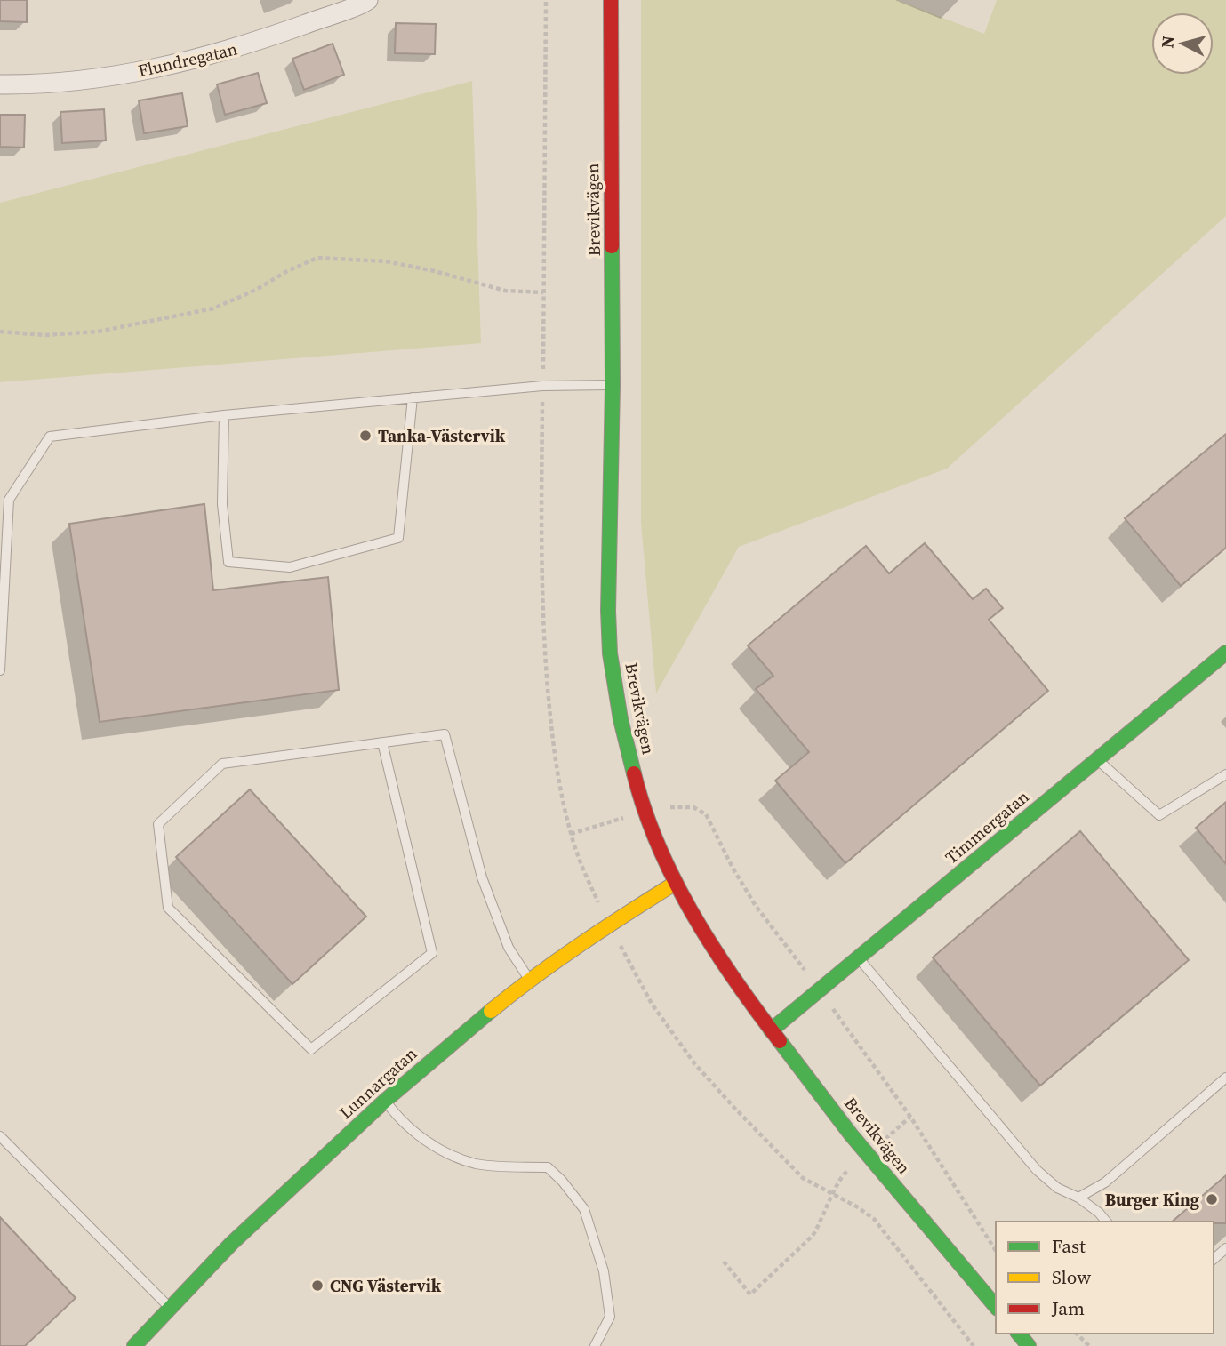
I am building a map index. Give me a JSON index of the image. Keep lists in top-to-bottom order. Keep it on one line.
{"streets":{"street":["Flundregatan","Brevikvägen","Timmergatan","Lunnargatan"]},"crossings":[["Brevikvägen","Timmergatan"],["Brevikvägen","Lunnargatan"]],"places":["Tanka-Västervik","Burger King","CNG Västervik"],"legend":["Fast","Slow","Jam"],"north":"left"}
